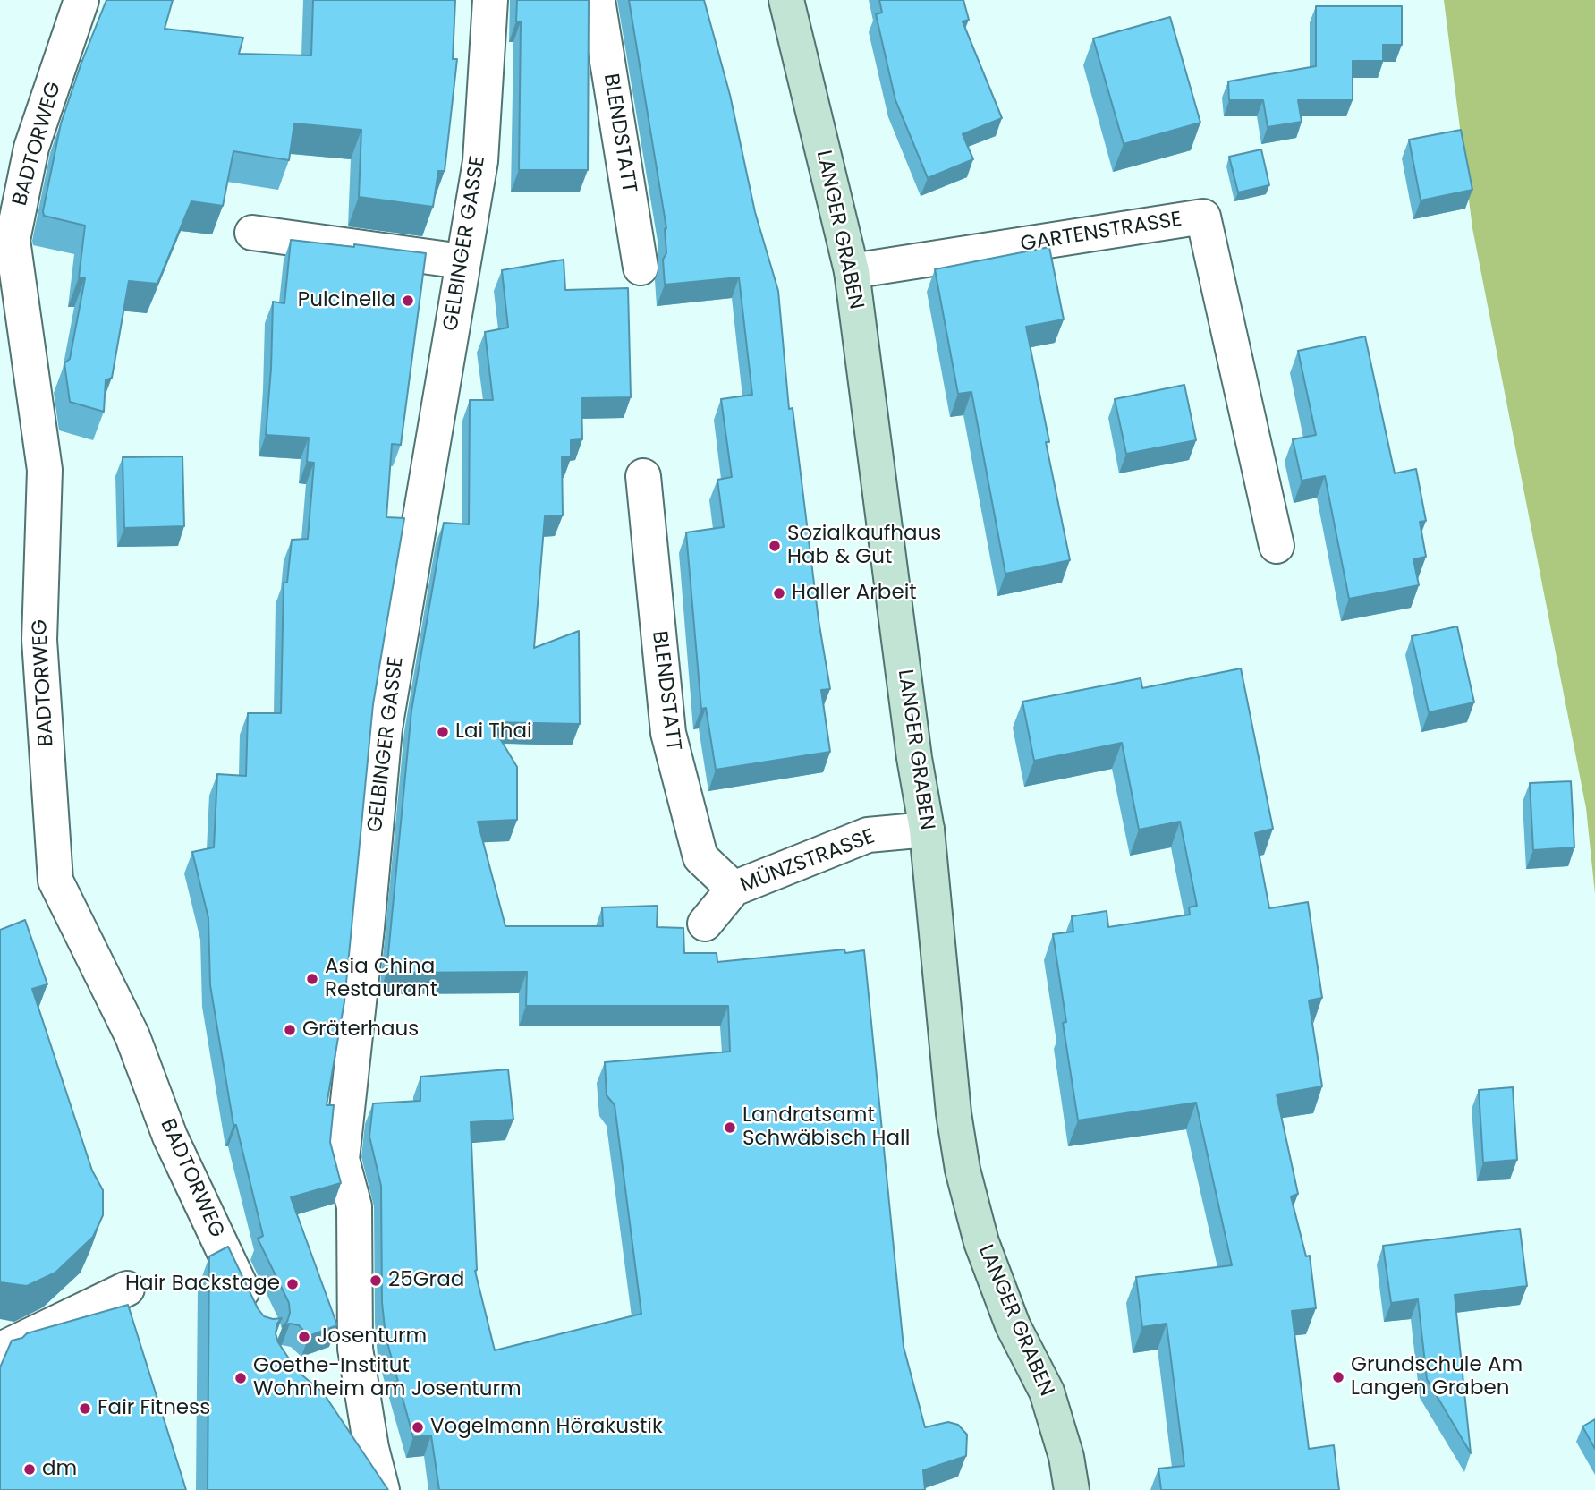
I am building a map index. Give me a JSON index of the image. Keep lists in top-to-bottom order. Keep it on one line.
{"streets":{"main road":["LANGER GRABEN"],"street":["BLENDSTATT","BADTORWEG","GARTENSTRASSE","GELBINGER GASSE","MÜNZSTRASSE"]},"crossings":[["BLENDSTATT","MÜNZSTRASSE"],["LANGER GRABEN","GARTENSTRASSE"],["LANGER GRABEN","MÜNZSTRASSE"]],"places":["Pulcinella","Sozialkaufhaus Hab & Gut","Haller Arbeit","Lai Thai","Asia China Restaurant","Gräterhaus","Landratsamt Schwäbisch Hall","25Grad","Hair Backstage","Josenturm","Grundschule Am Langen Graben","Goethe-Institut Wohnheim am Josenturm","Fair Fitness","Vogelmann Hörakustik","dm"]}
